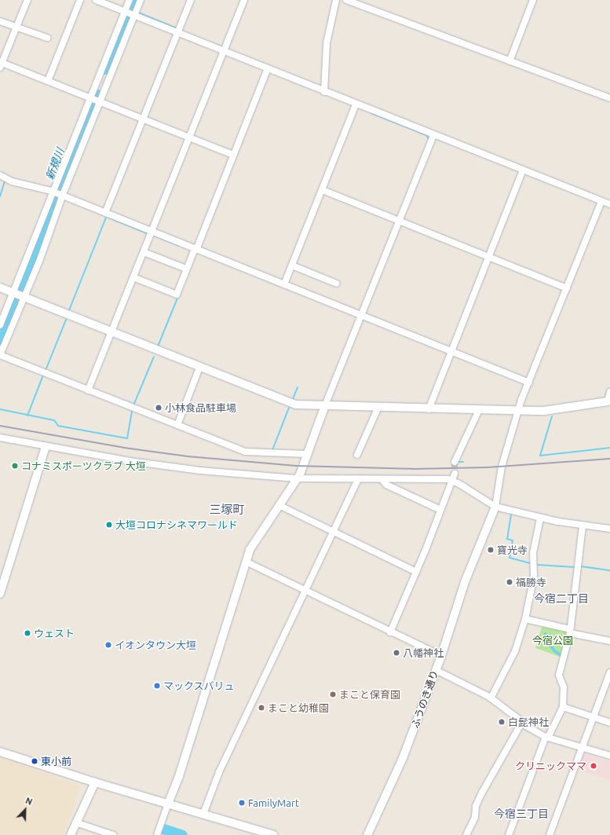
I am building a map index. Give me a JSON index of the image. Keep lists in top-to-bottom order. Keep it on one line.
{"streets":{"street":["ふうのき通り"]},"districts":["三塚町","今宿二丁目","今宿三丁目"],"water":["新規川"],"parks":["今宿公園"],"places":["小林食品駐車場","コナミスポーツクラブ 大垣","大垣コロナシネマワールド","寶光寺","福勝寺","ウェスト","イオンタウン大垣","八幡神社","マックスバリュ","まこと保育園","まこと幼稚園","白髭神社","東小前","クリニックママ","FamilyMart"],"north":"top right"}
